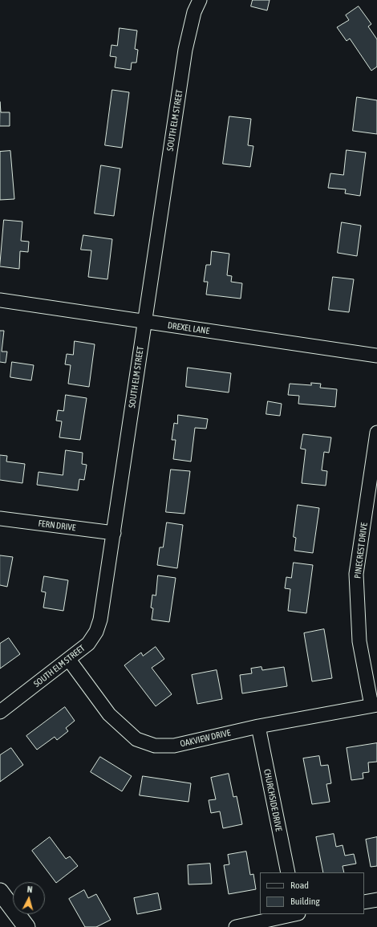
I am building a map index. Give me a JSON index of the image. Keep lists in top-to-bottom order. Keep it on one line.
{"streets":{"street":["SOUTH ELM STREET","DREXEL LANE","FERN DRIVE","PINECREST DRIVE","OAKVIEW DRIVE","CHURCHSIDE DRIVE"]},"crossings":[["SOUTH ELM STREET","DREXEL LANE"],["SOUTH ELM STREET","FERN DRIVE"],["SOUTH ELM STREET","OAKVIEW DRIVE"],["PINECREST DRIVE","OAKVIEW DRIVE"],["OAKVIEW DRIVE","CHURCHSIDE DRIVE"]],"legend":["Road","Building"],"north":"top"}
